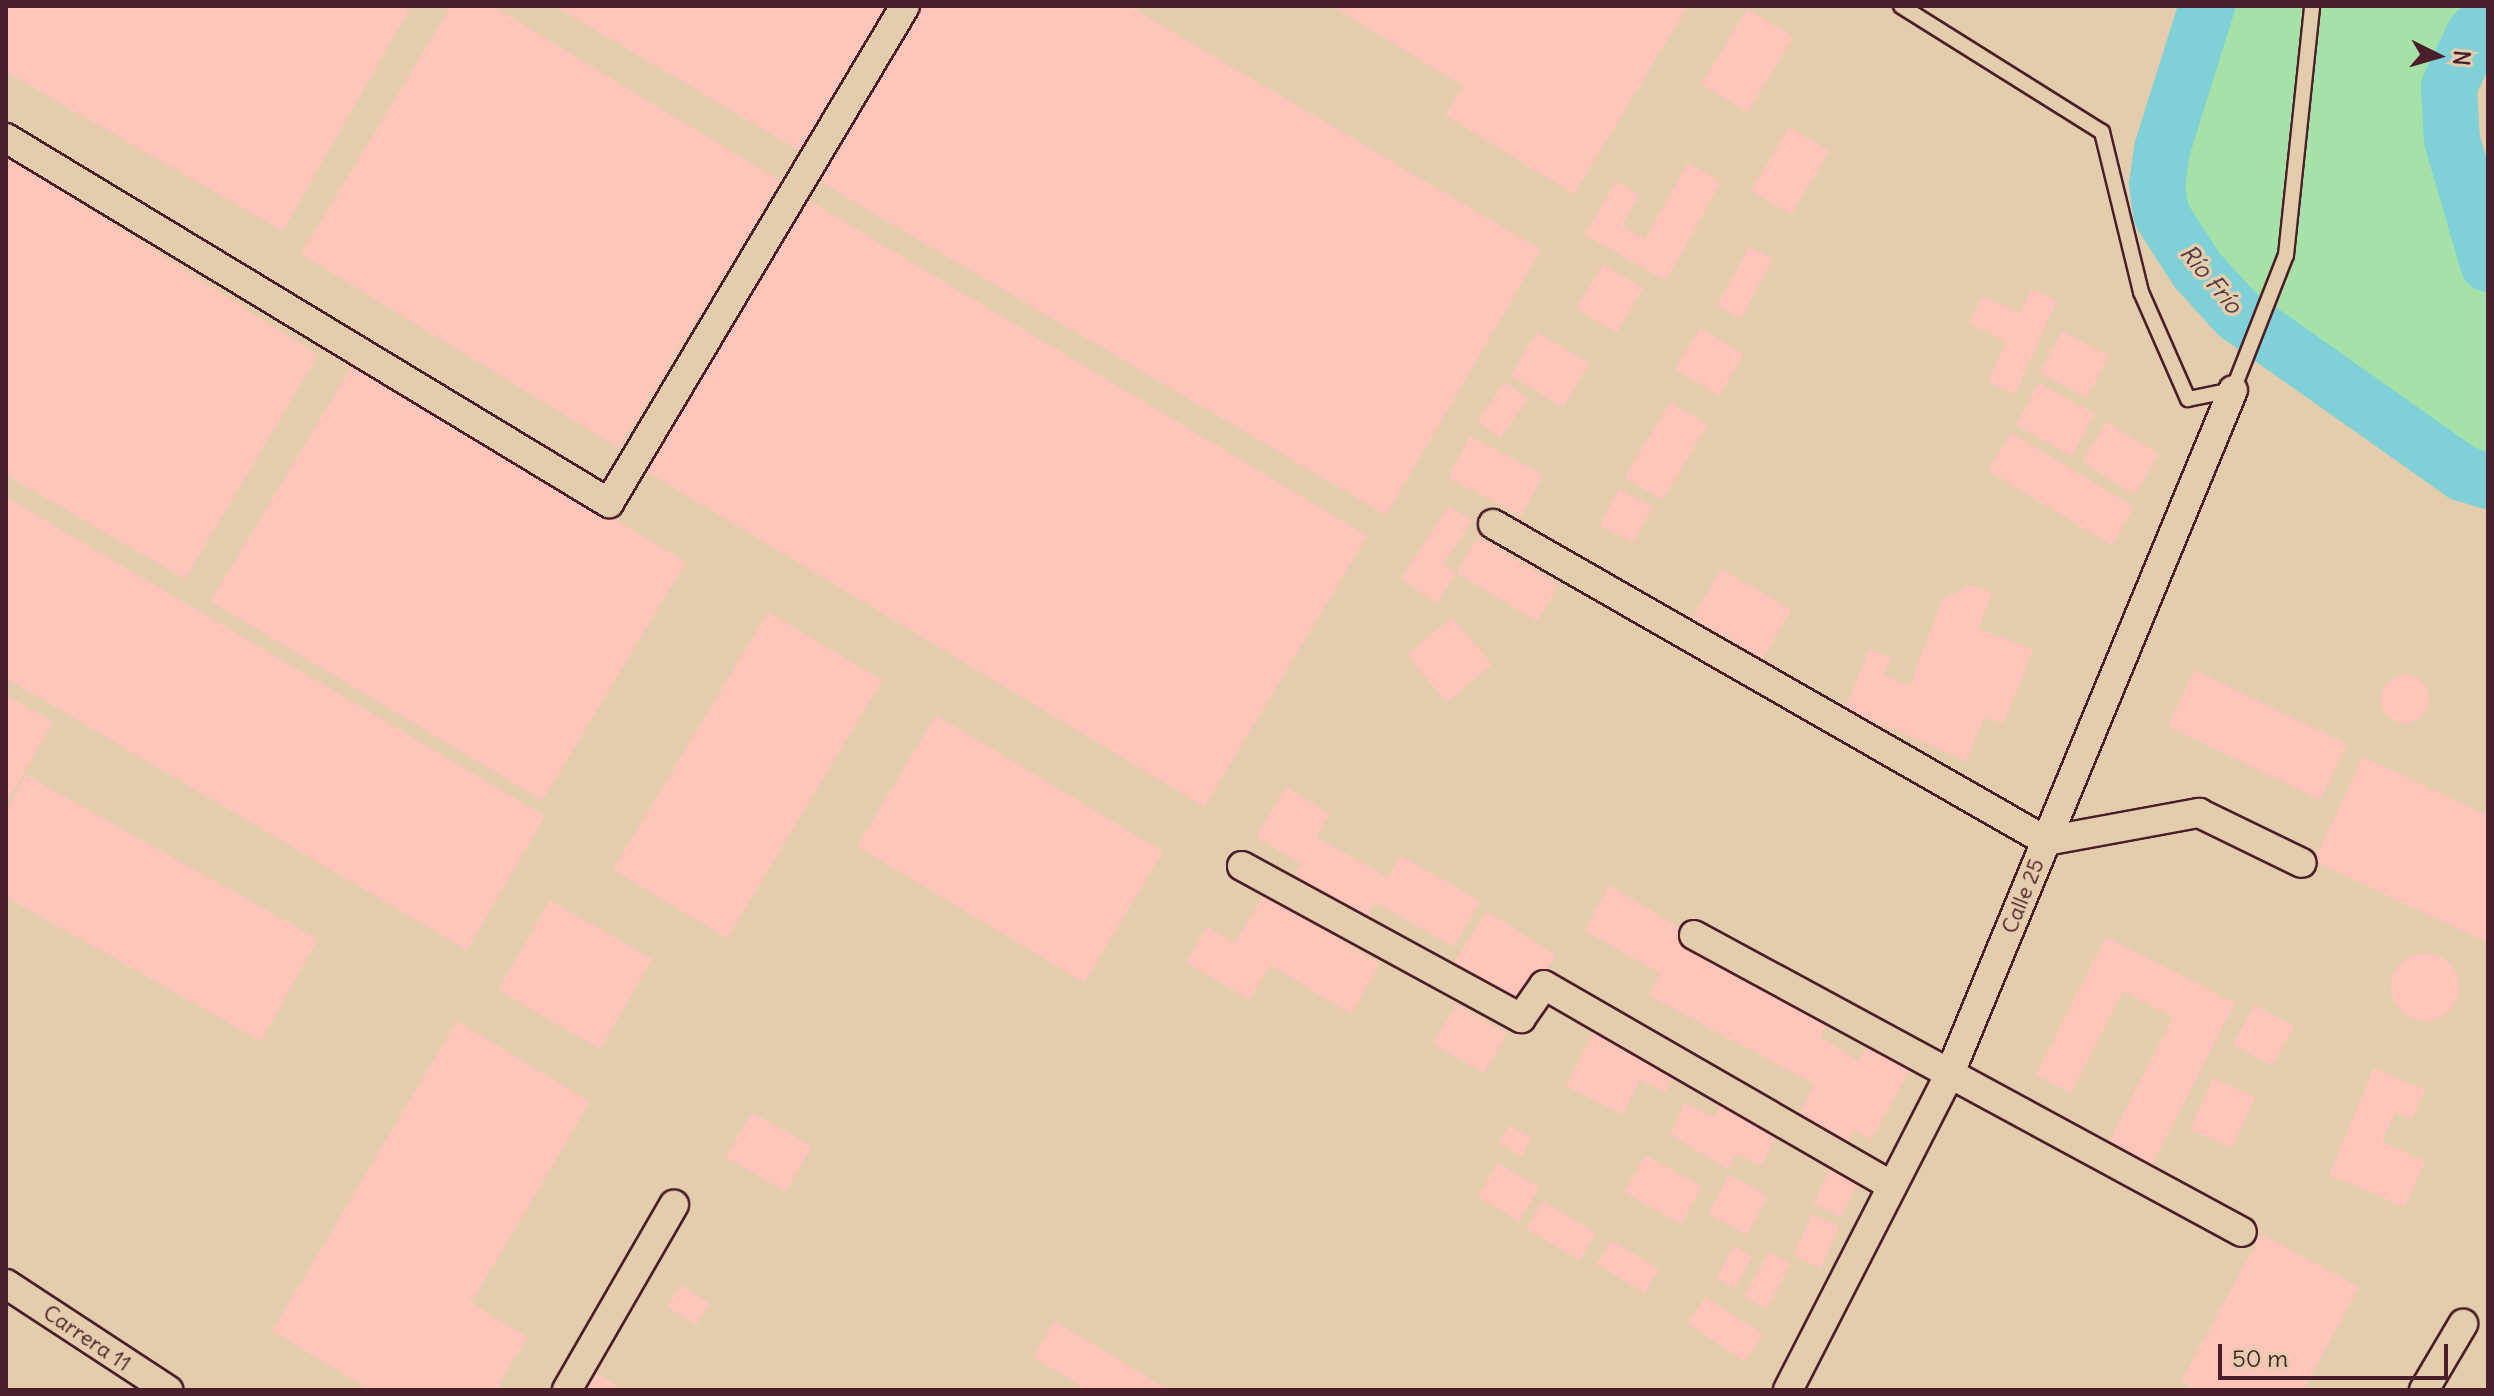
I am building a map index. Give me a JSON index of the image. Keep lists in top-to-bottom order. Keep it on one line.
{"streets":{"street":["Calle 25","Carrera 11"]},"water":["Río Frío"],"scale_bar":"50 m","north":"right"}
